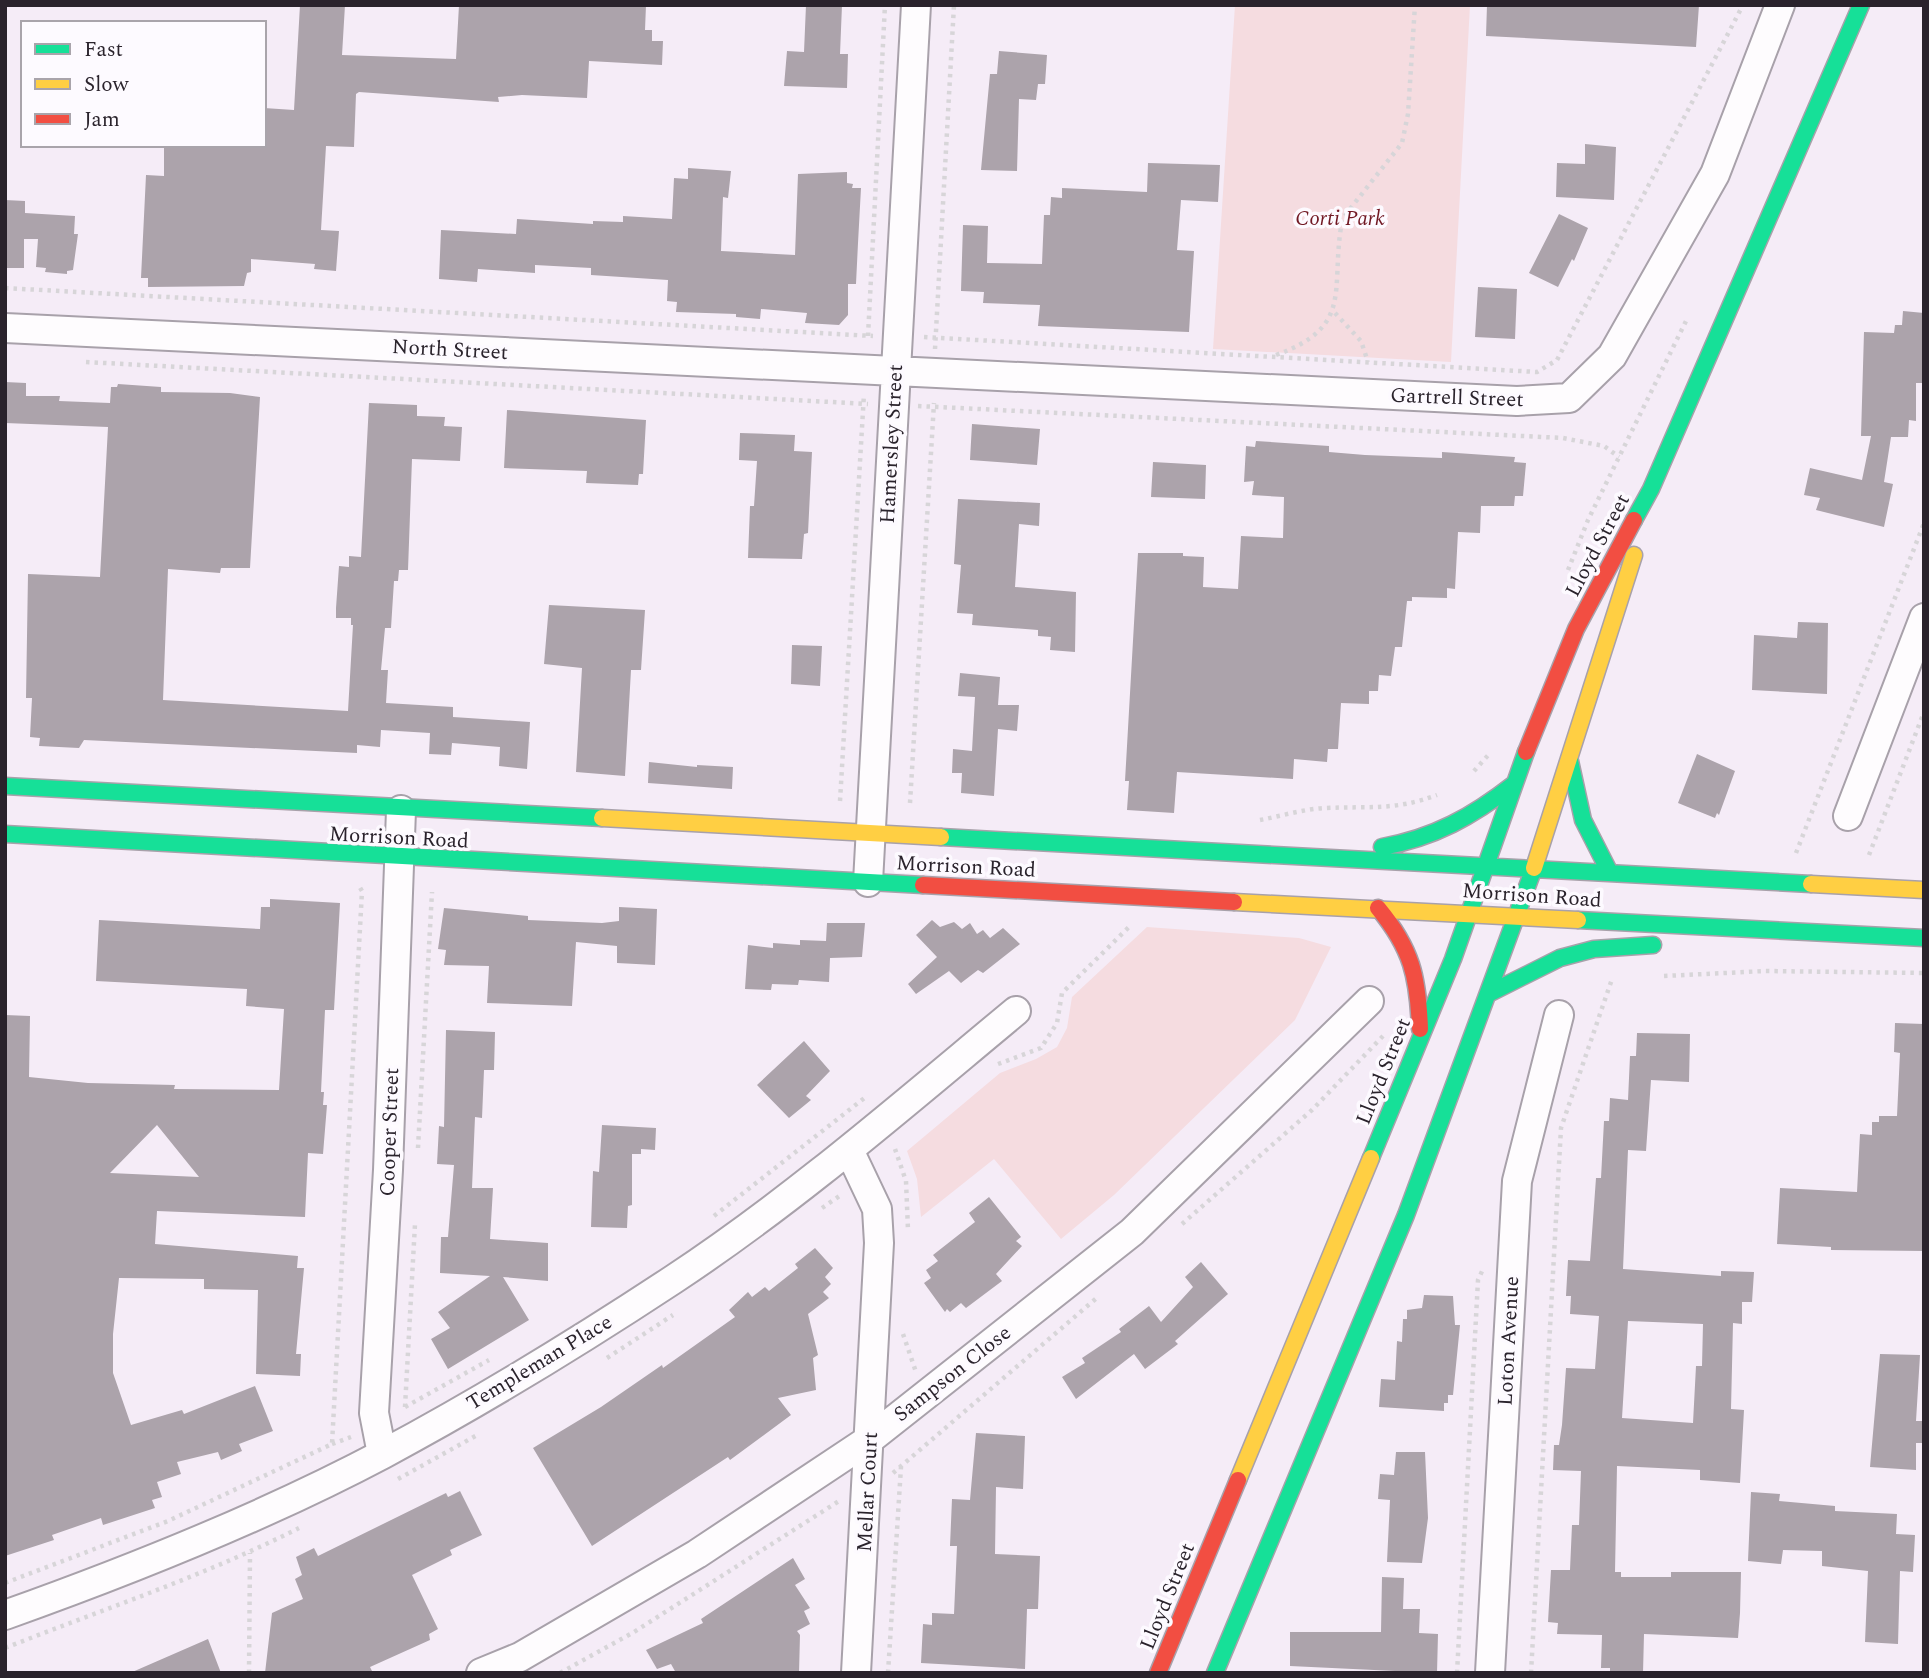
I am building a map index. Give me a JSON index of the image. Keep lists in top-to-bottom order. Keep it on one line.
{"streets":{"main road":["Lloyd Street","Morrison Road"],"street":["North Street","Gartrell Street","Hamersley Street","Cooper Street","Loton Avenue","Templeman Place","Sampson Close","Mellar Court"]},"crossings":[["North Street","Gartrell Street"],["North Street","Hamersley Street"],["Gartrell Street","Hamersley Street"],["Hamersley Street","Morrison Road"],["Lloyd Street","Morrison Road"],["Morrison Road","Cooper Street"],["Cooper Street","Templeman Place"],["Templeman Place","Mellar Court"],["Sampson Close","Mellar Court"]],"parks":["Corti Park"],"legend":["Fast","Slow","Jam"]}
